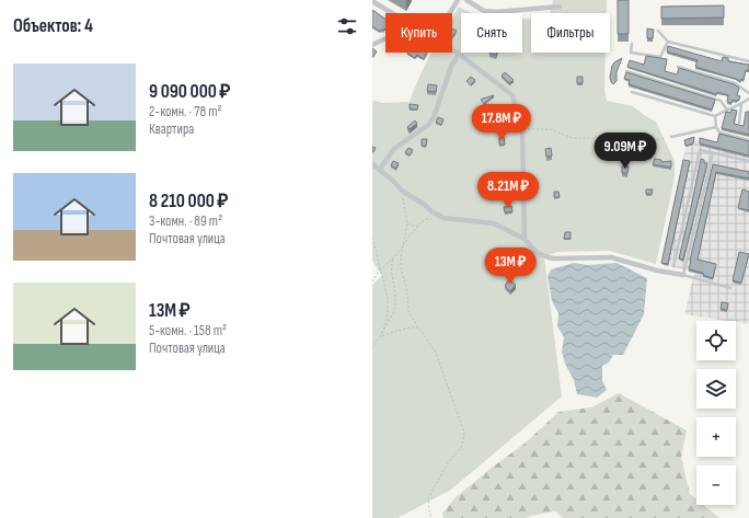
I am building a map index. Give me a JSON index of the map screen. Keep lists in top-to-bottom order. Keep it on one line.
{"page":{"heading":"Объектов: 4","chip":["Купить","Снять","Фильтры"],"list":[{"name":"9 090 000 ₽","note":"2-комн. · 78 m² · Квартира"},{"name":"8 210 000 ₽","note":"3-комн. · 89 m² · Почтовая улица"},{"name":"13M ₽","note":"5-комн. · 158 m² · Почтовая улица"}],"price":["17.8M ₽","9.09M ₽","8.21M ₽","13M ₽"],"map_buttons":["+","−"]}}
